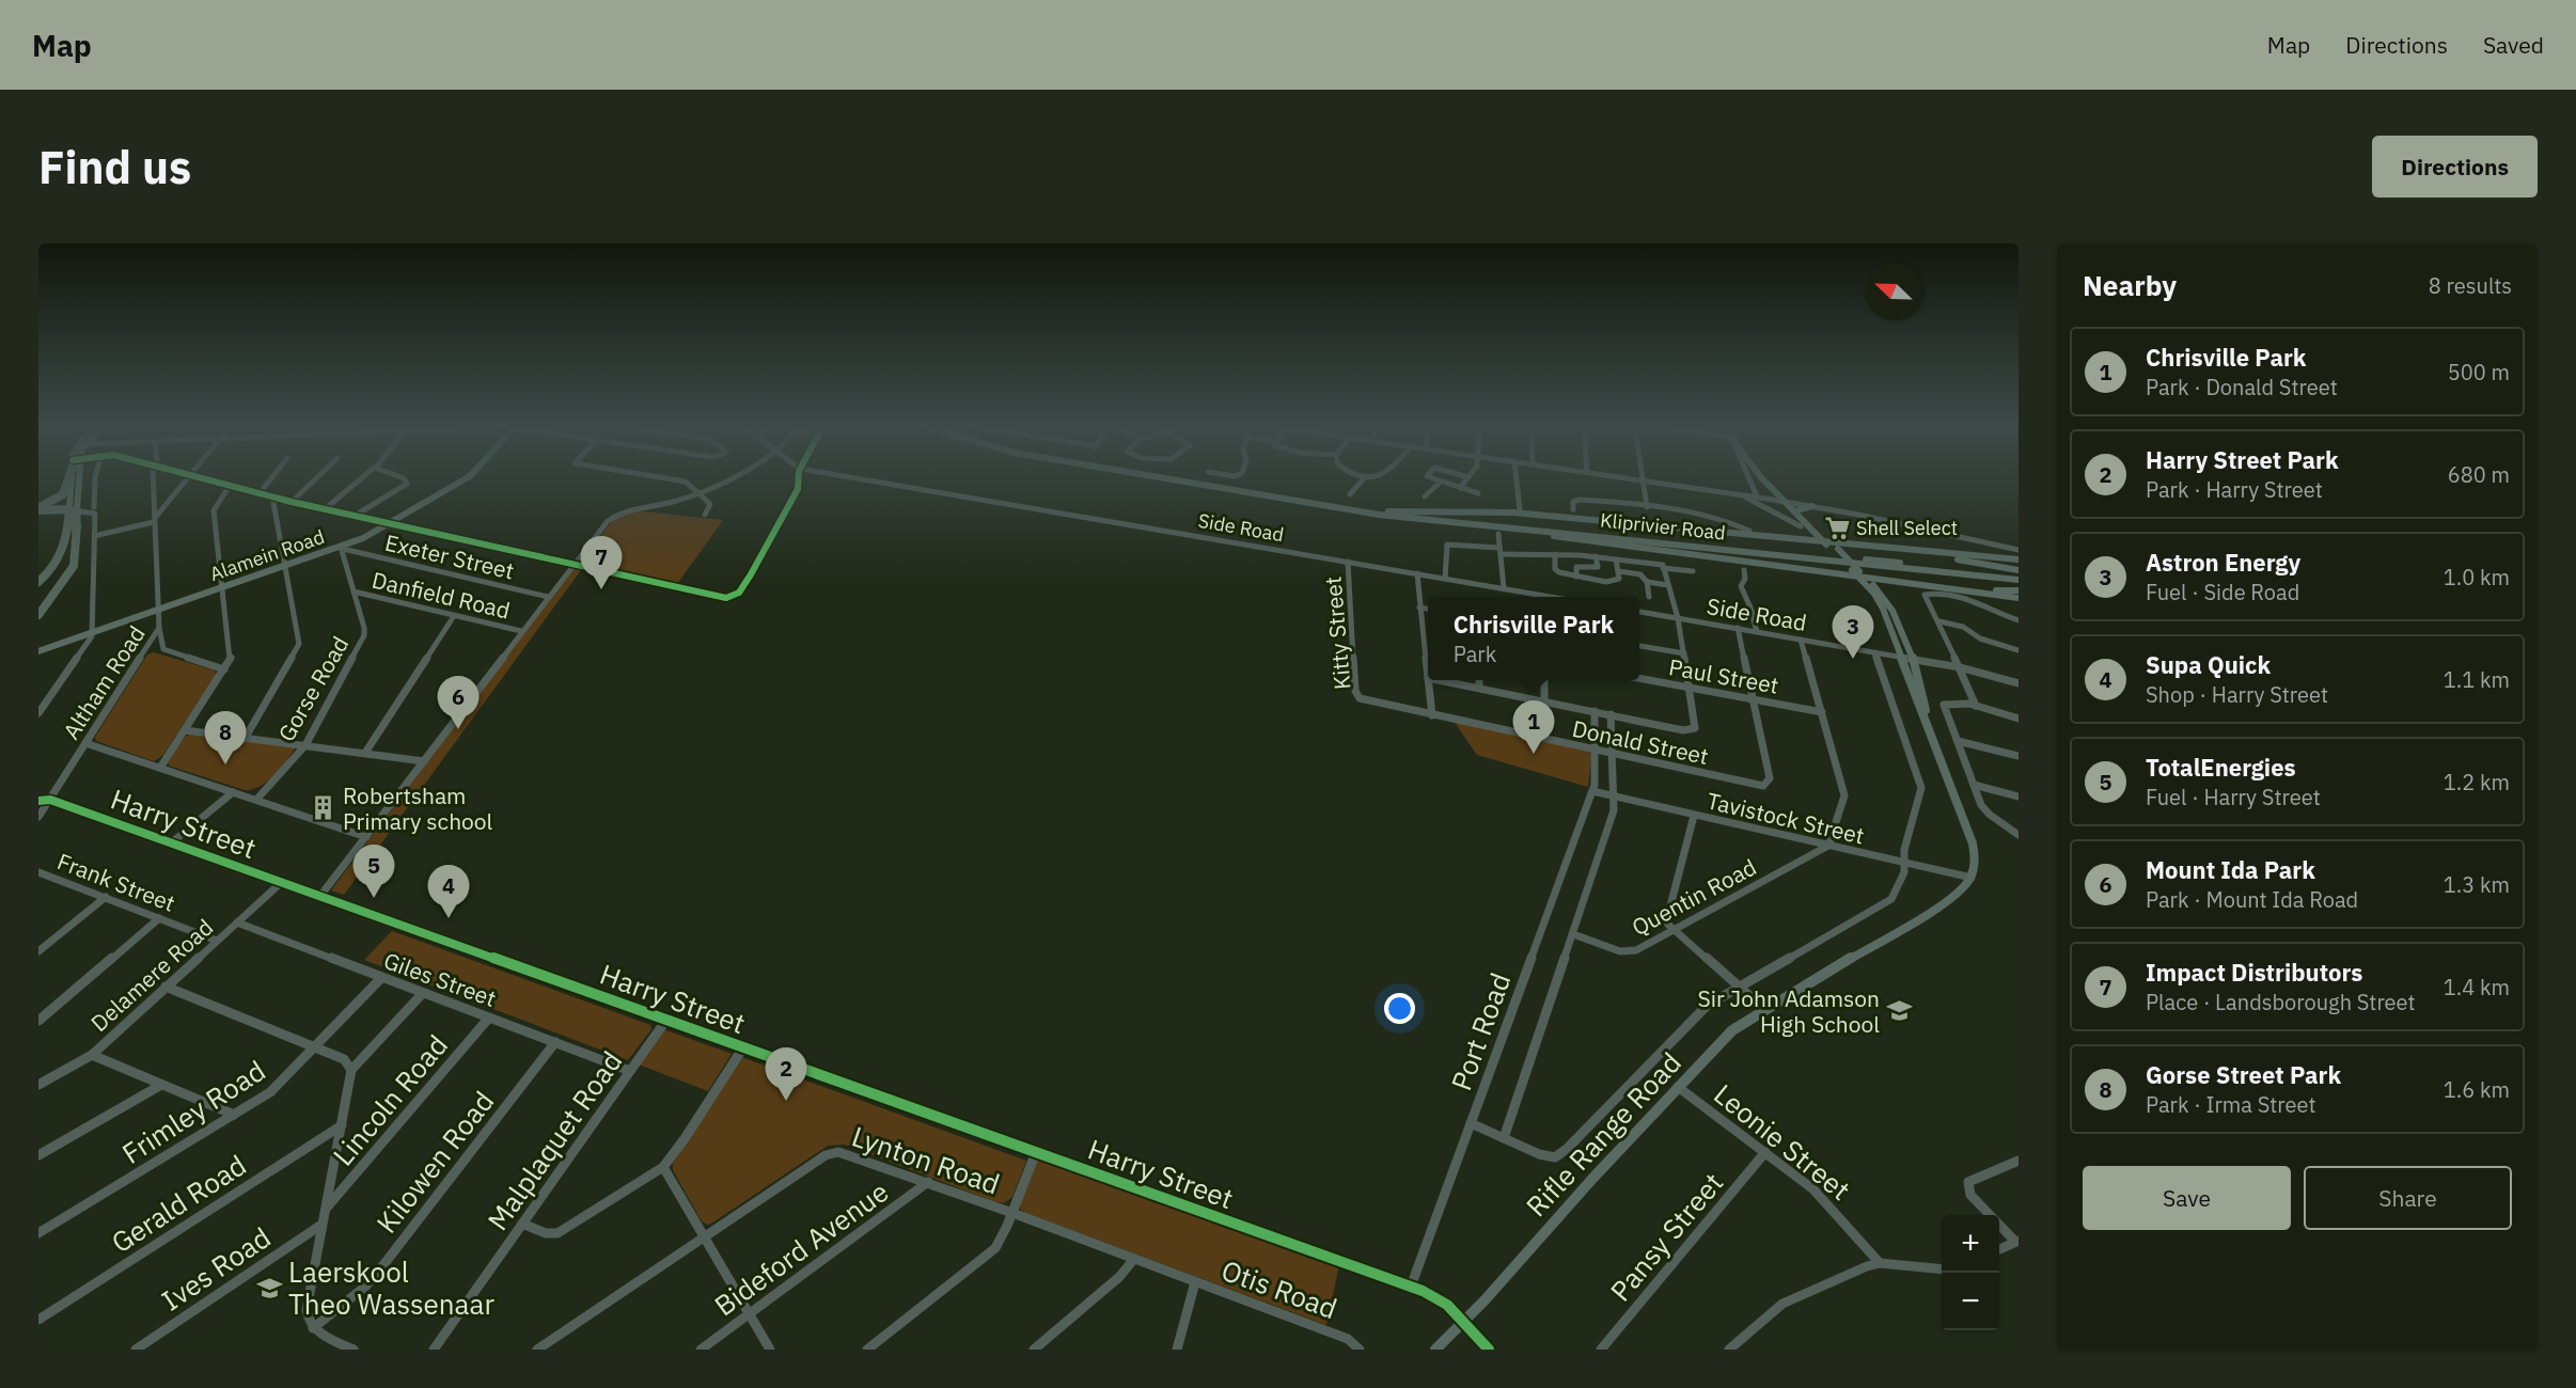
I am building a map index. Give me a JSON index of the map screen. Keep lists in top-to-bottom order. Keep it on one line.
{"streets":{"main road":["Kliprivier Road","Alamein Road","Rifle Range Road"],"street":["Side Road","Exeter Street","Danfield Road","Kitty Street","Paul Street","Altham Road","Gorse Road","Donald Street","Tavistock Street","Harry Street","Frank Street","Quentin Road","Delamere Road","Giles Street","Port Road","Lincoln Road","Frimley Road","Malplaquet Road","Leonie Street","Lynton Road","Kilowen Road","Gerald Road","Pansy Street","Bideford Avenue","Ives Road","Otis Road"]},"crossings":[["Side Road","Kitty Street"],["Side Road","Rifle Range Road"],["Alamein Road","Exeter Street"],["Alamein Road","Altham Road"],["Alamein Road","Gorse Road"],["Exeter Street","Gorse Road"],["Danfield Road","Gorse Road"],["Kitty Street","Donald Street"],["Paul Street","Donald Street"],["Altham Road","Harry Street"],["Tavistock Street","Quentin Road"],["Tavistock Street","Port Road"],["Tavistock Street","Rifle Range Road"],["Harry Street","Delamere Road"],["Harry Street","Port Road"],["Harry Street","Rifle Range Road"],["Harry Street","Malplaquet Road"],["Frank Street","Delamere Road"],["Delamere Road","Giles Street"],["Giles Street","Lincoln Road"],["Giles Street","Frimley Road"],["Giles Street","Malplaquet Road"],["Giles Street","Kilowen Road"],["Port Road","Rifle Range Road"],["Rifle Range Road","Leonie Street"],["Leonie Street","Pansy Street"],["Lynton Road","Bideford Avenue"],["Lynton Road","Otis Road"]],"places":{"supermarket":["Shell Select"],"building":["Robertsham Primary school"],"school or university":["Sir John Adamson High School","Laerskool Theo Wassenaar"]},"north":"top left","page":{"header":"Map","nav":["Map","Directions","Saved"],"buttons":["Directions",["Save","Share"]],"title":"Find us","heading":["Nearby","8 results"],"list":[{"mark":"1","name":"Chrisville Park","note":"Park · Donald Street","value":"500 m"},{"mark":"2","name":"Harry Street Park","note":"Park · Harry Street","value":"680 m"},{"mark":"3","name":"Astron Energy","note":"Fuel · Side Road","value":"1.0 km"},{"mark":"4","name":"Supa Quick","note":"Shop · Harry Street","value":"1.1 km"},{"mark":"5","name":"TotalEnergies","note":"Fuel · Harry Street","value":"1.2 km"},{"mark":"6","name":"Mount Ida Park","note":"Park · Mount Ida Road","value":"1.3 km"},{"mark":"7","name":"Impact Distributors","note":"Place · Landsborough Street","value":"1.4 km"},{"mark":"8","name":"Gorse Street Park","note":"Park · Irma Street","value":"1.6 km"}],"pins":["7","3","6","1","8","5","4","2"],"popup":["Chrisville Park","Park"],"map_buttons":["+","−"]}}
